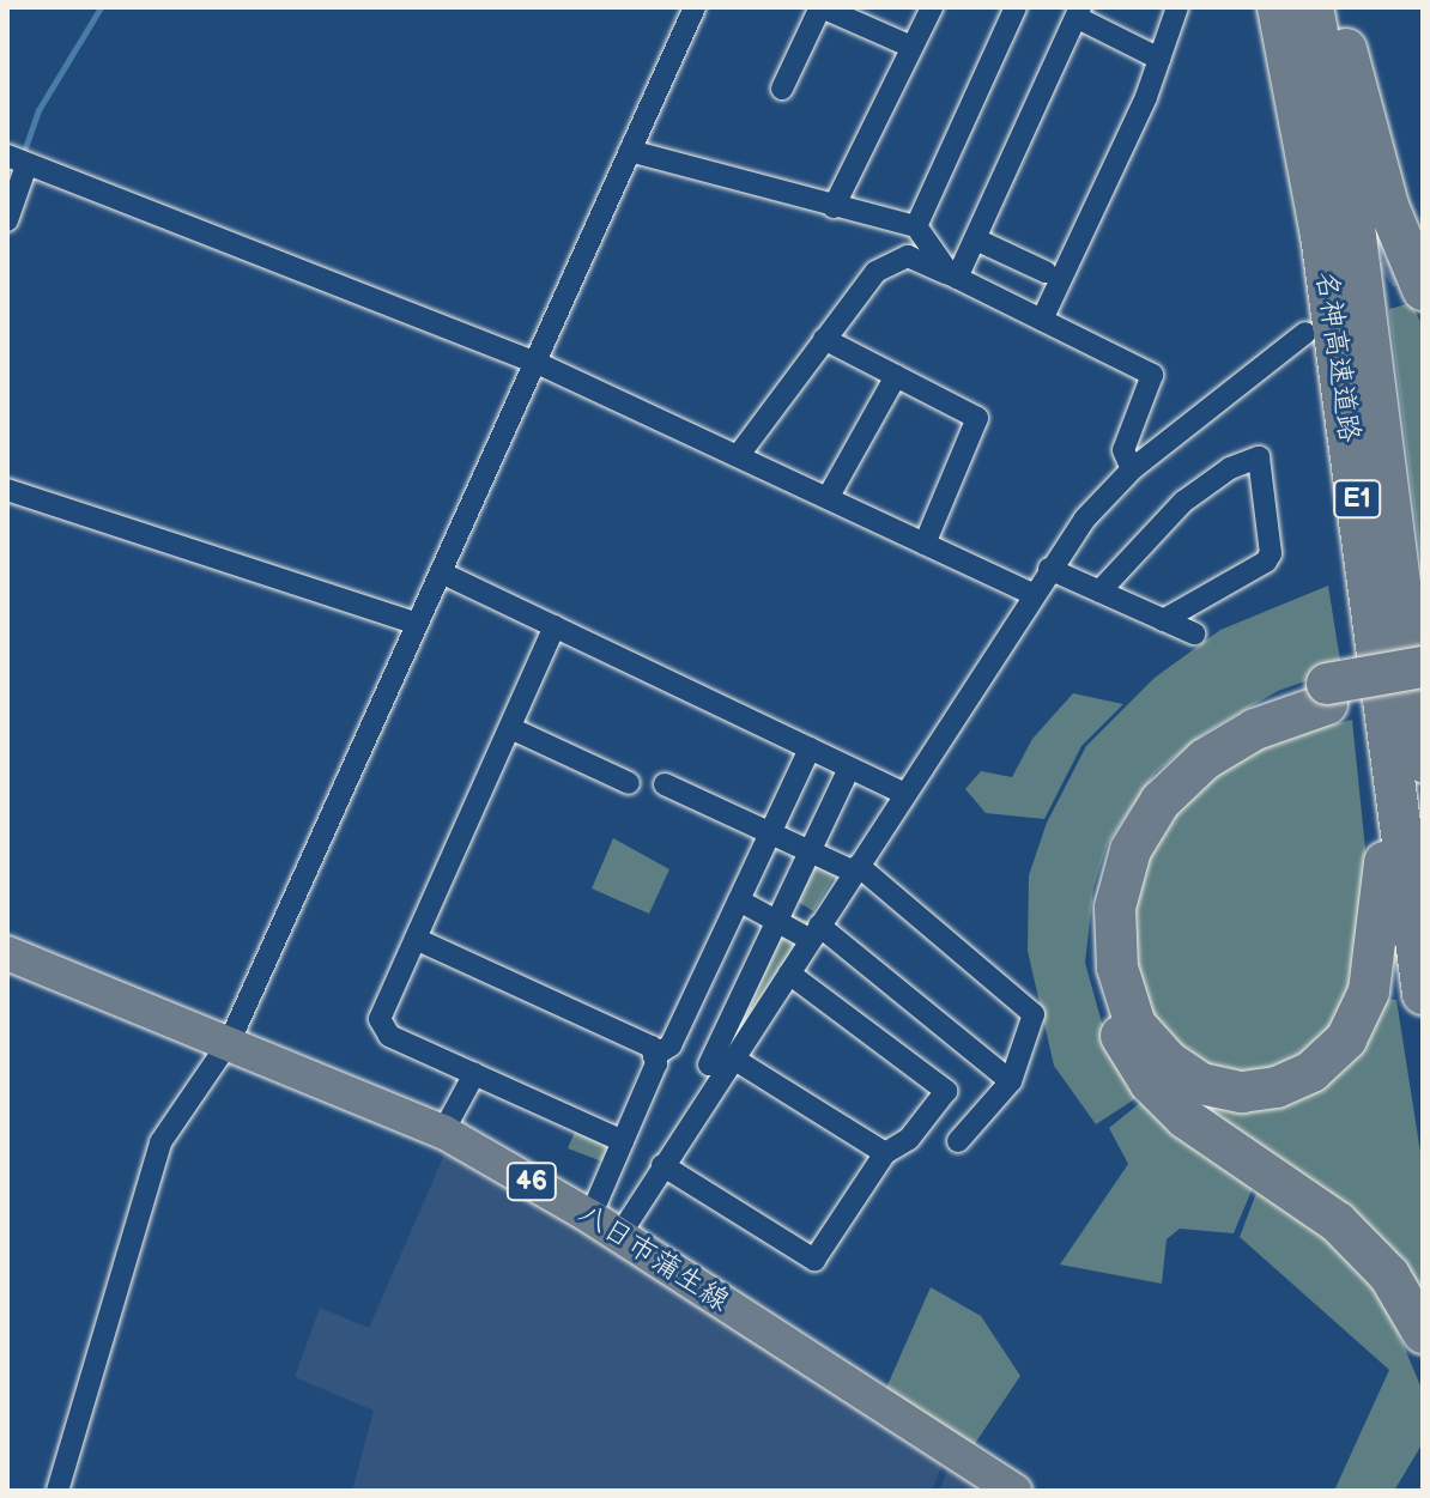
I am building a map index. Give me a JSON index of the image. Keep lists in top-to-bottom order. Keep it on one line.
{"streets":{"highway":["名神高速道路","E1"],"main road":["46","八日市蒲生線"]}}
